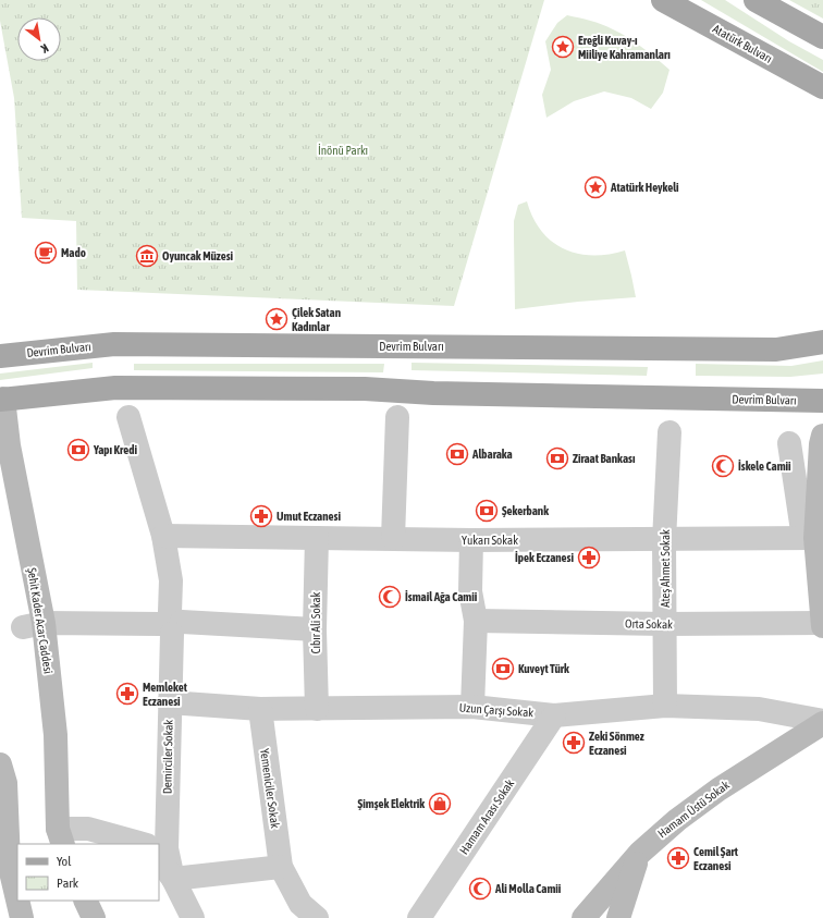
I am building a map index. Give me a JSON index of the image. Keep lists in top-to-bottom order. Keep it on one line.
{"streets":{"main road":["Atatürk Bulvarı","Devrim Bulvarı","Şehit Kader Acar Caddesi","Hamam Üstü Sokak"],"street":["Yukarı Sokak","Ateş Ahmet Sokak","Cıbır Ali Sokak","Orta Sokak","Uzun Çarşı Sokak","Demirciler Sokak","Yemeniciler Sokak","Hamam Arası Sokak"]},"crossings":[["Devrim Bulvarı","Şehit Kader Acar Caddesi"],["Yukarı Sokak","Ateş Ahmet Sokak"],["Yukarı Sokak","Cıbır Ali Sokak"],["Yukarı Sokak","Demirciler Sokak"],["Ateş Ahmet Sokak","Orta Sokak"],["Ateş Ahmet Sokak","Uzun Çarşı Sokak"],["Cıbır Ali Sokak","Uzun Çarşı Sokak"],["Uzun Çarşı Sokak","Demirciler Sokak"],["Uzun Çarşı Sokak","Yemeniciler Sokak"],["Uzun Çarşı Sokak","Hamam Üstü Sokak"],["Uzun Çarşı Sokak","Hamam Arası Sokak"]],"parks":["İnönü Parkı"],"places":{"place":["Ereğli Kuvay-ı Miiliye Kahramanları","Atatürk Heykeli","Çilek Satan Kadınlar"],"cafe":["Mado"],"museum":["Oyuncak Müzesi"],"bank":["Yapı Kredi","Albaraka","Ziraat Bankası","Şekerbank","Kuveyt Türk"],"mosque":["İskele Camii","İsmail Ağa Camii","Ali Molla Camii"],"pharmacy":["Umut Eczanesi","İpek Eczanesi","Memleket Eczanesi","Zeki Sönmez Eczanesi","Cemil Şart Eczanesi"],"shop":["Şimşek Elektrik"]},"legend":["Yol","Park"],"north":"bottom right"}
